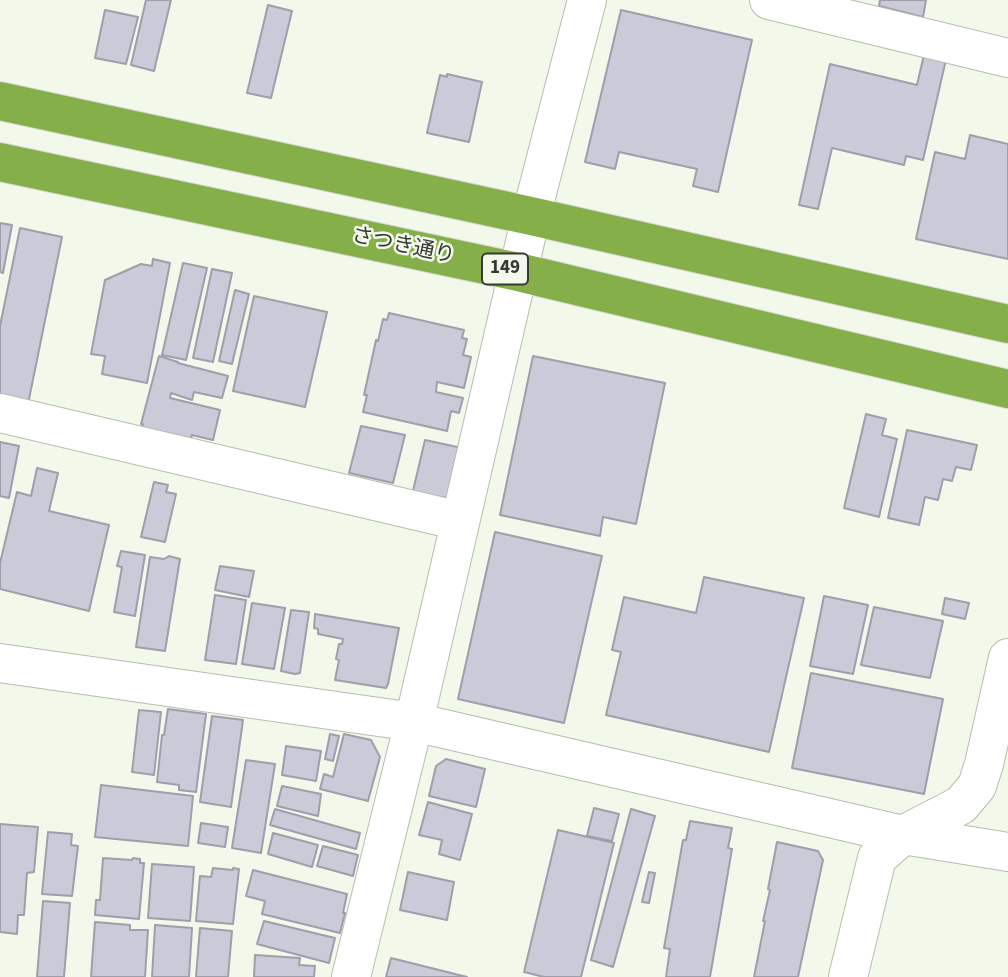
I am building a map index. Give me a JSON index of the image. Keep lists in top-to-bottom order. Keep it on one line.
{"streets":{"highway":["さつき通り","149"]}}
